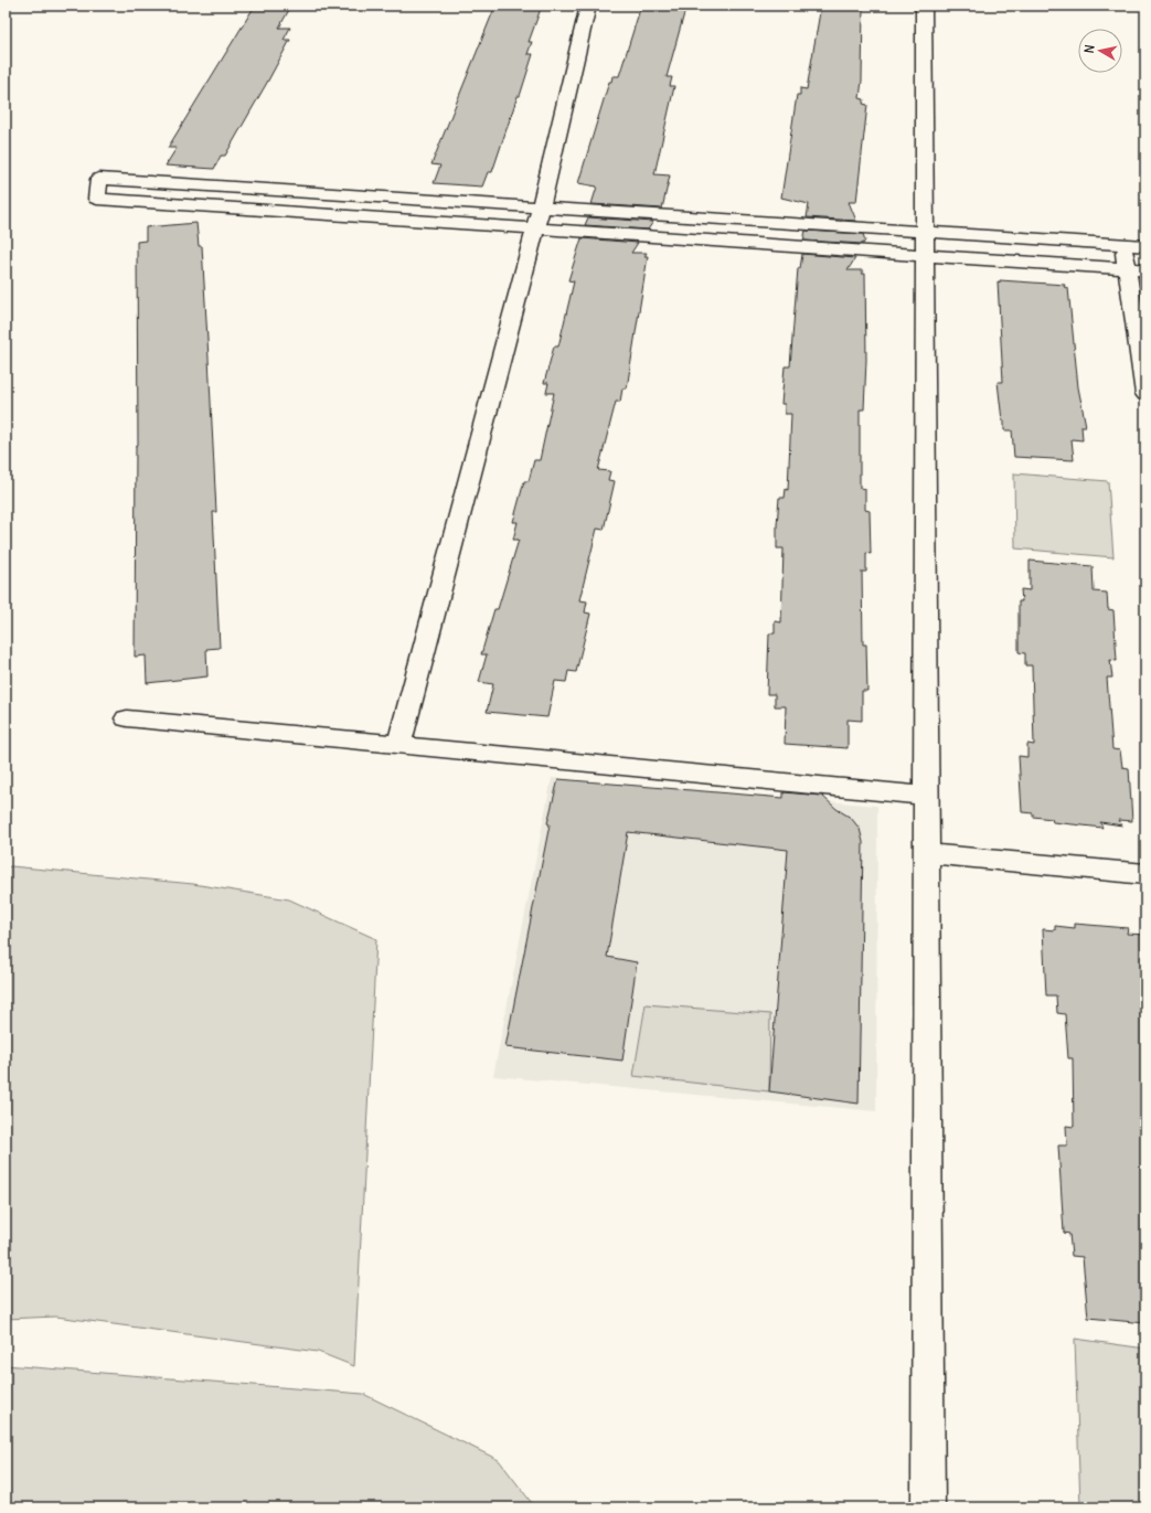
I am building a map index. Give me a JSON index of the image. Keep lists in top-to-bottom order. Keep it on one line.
{"north":"left"}
